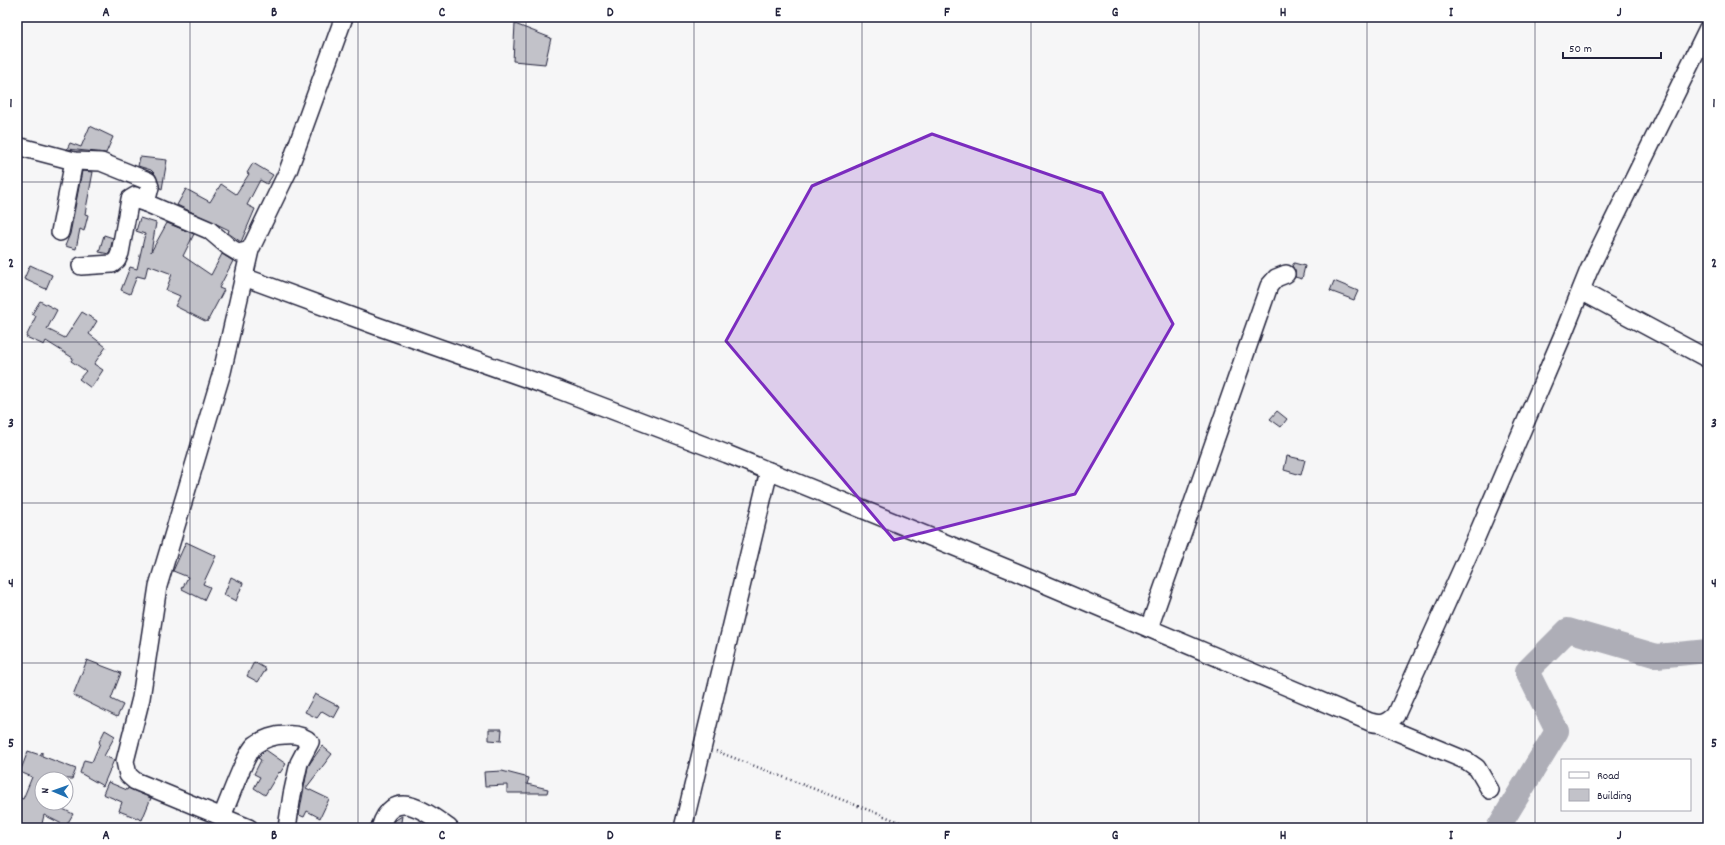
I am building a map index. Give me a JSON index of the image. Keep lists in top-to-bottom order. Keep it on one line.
{"legend":["Road","Building"],"scale_bar":"50 m","north":"left","grid":{"columns":["A","B","C","D","E","F","G","H","I","J"],"rows":["1","2","3","4","5"]}}
